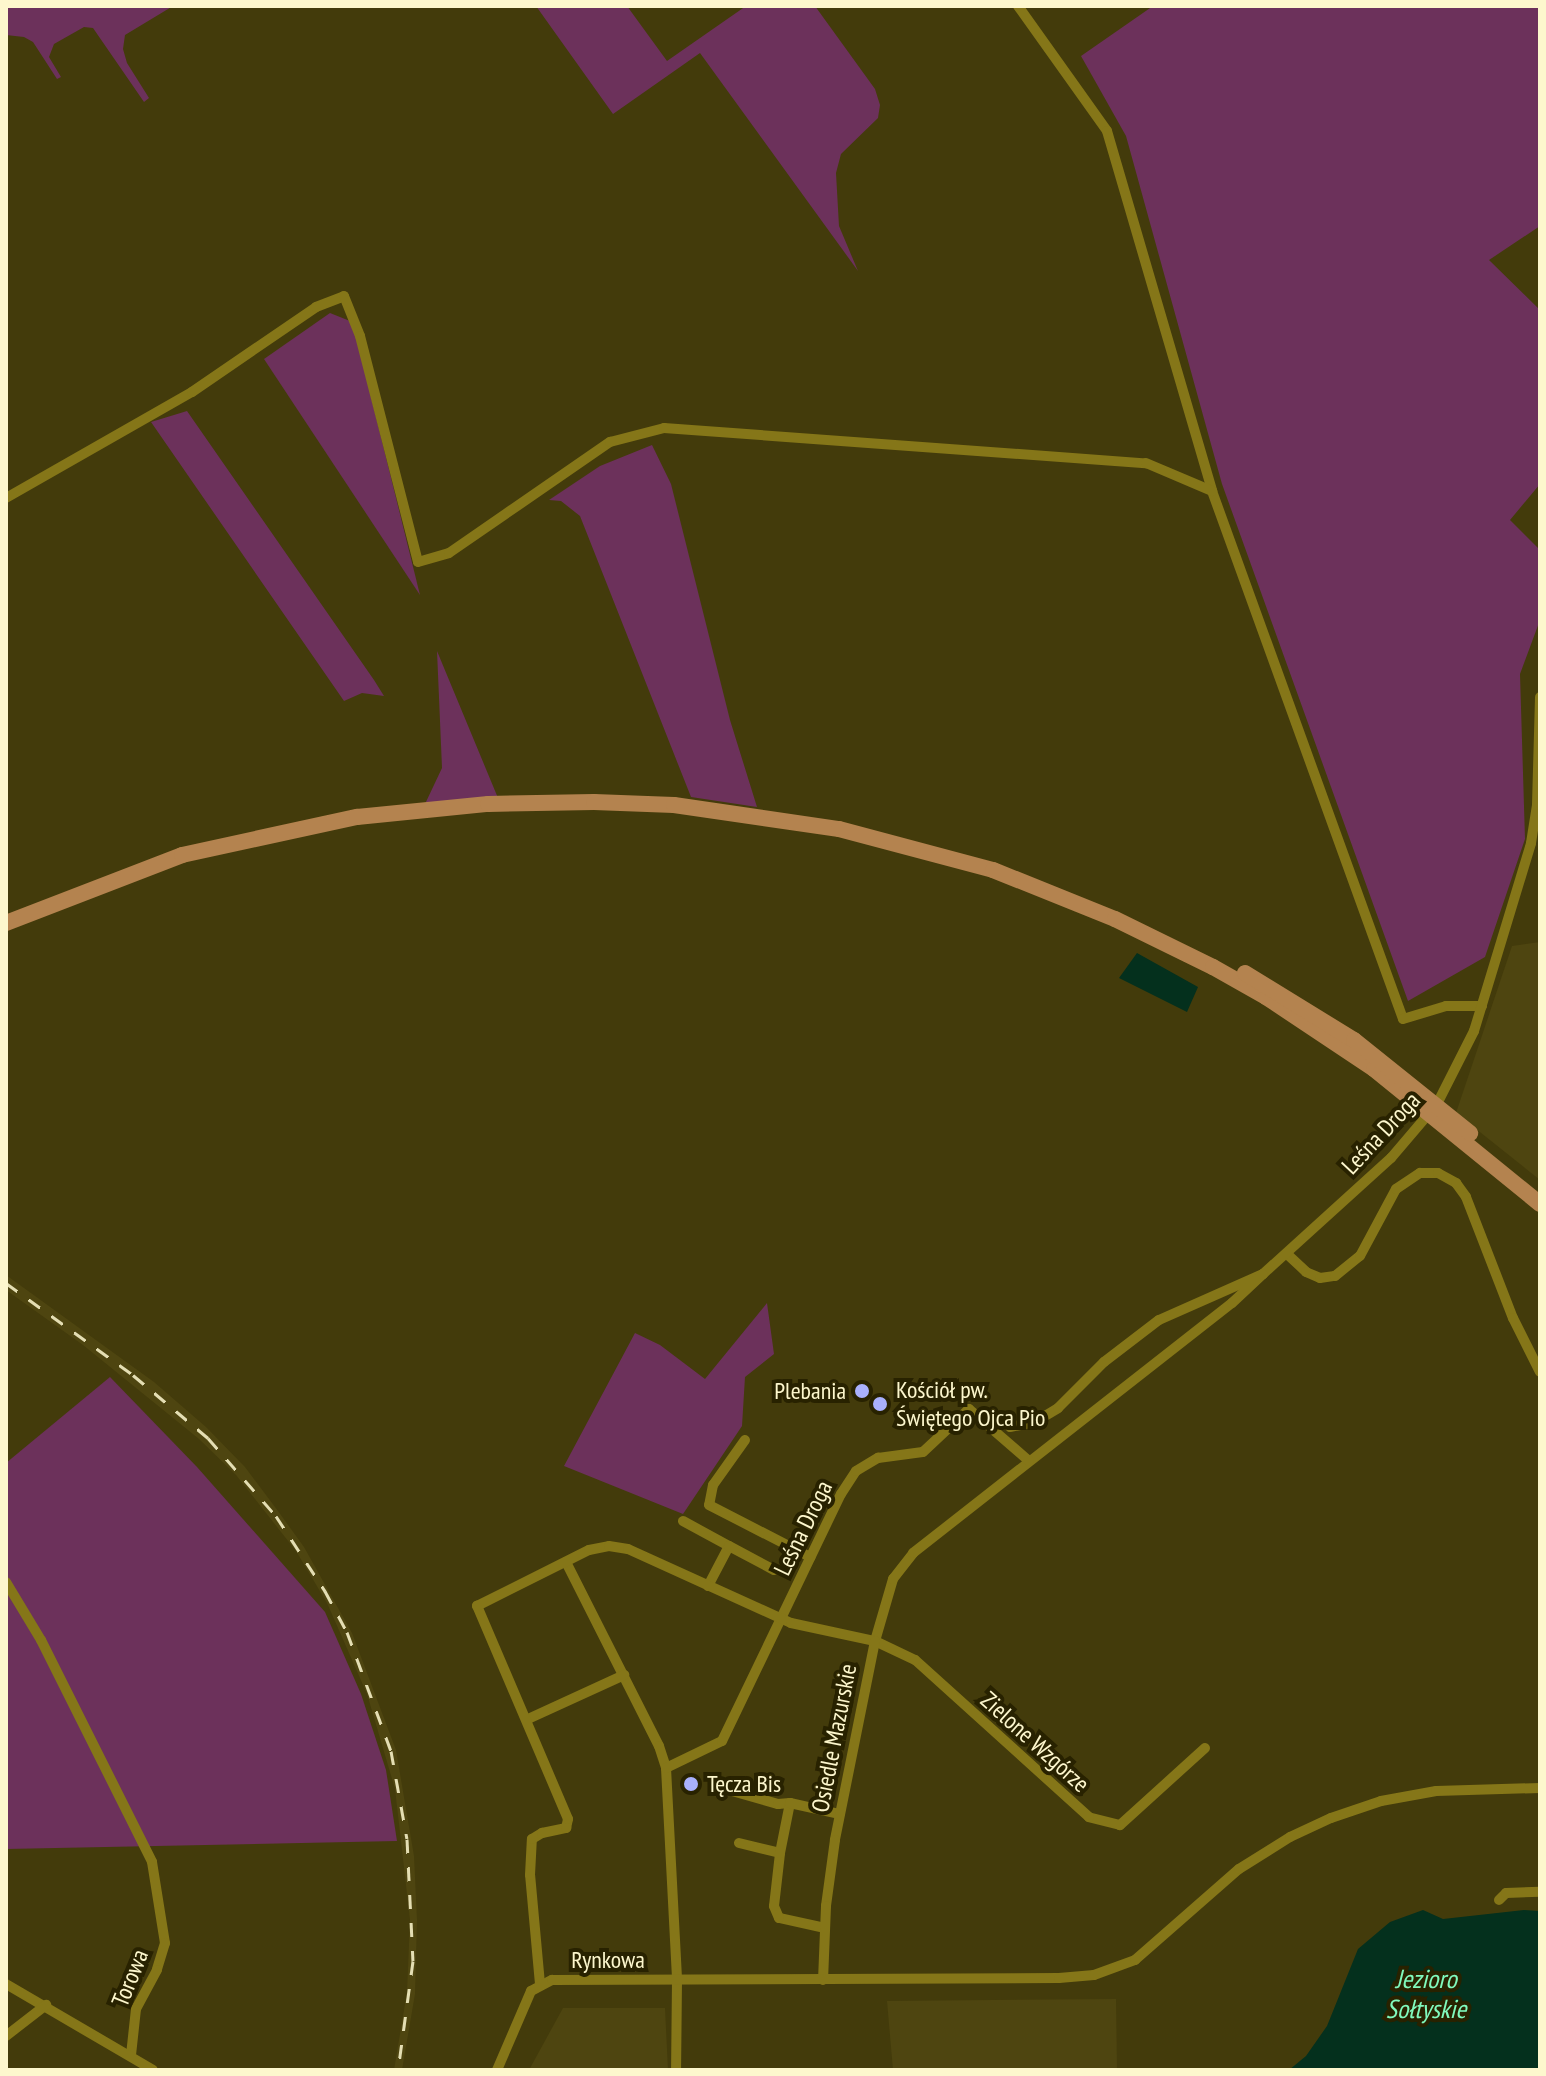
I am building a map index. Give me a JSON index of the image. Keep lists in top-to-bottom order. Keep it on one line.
{"streets":{"street":["Leśna Droga","Osiedle Mazurskie","Zielone Wzgórze","Rynkowa","Torowa"]},"crossings":[["Leśna Droga","Osiedle Mazurskie"],["Osiedle Mazurskie","Zielone Wzgórze"],["Osiedle Mazurskie","Rynkowa"]],"water":["Jezioro Sołtyskie"],"places":["Plebania","Kościół pw. Świętego Ojca Pio","Tęcza Bis"]}
